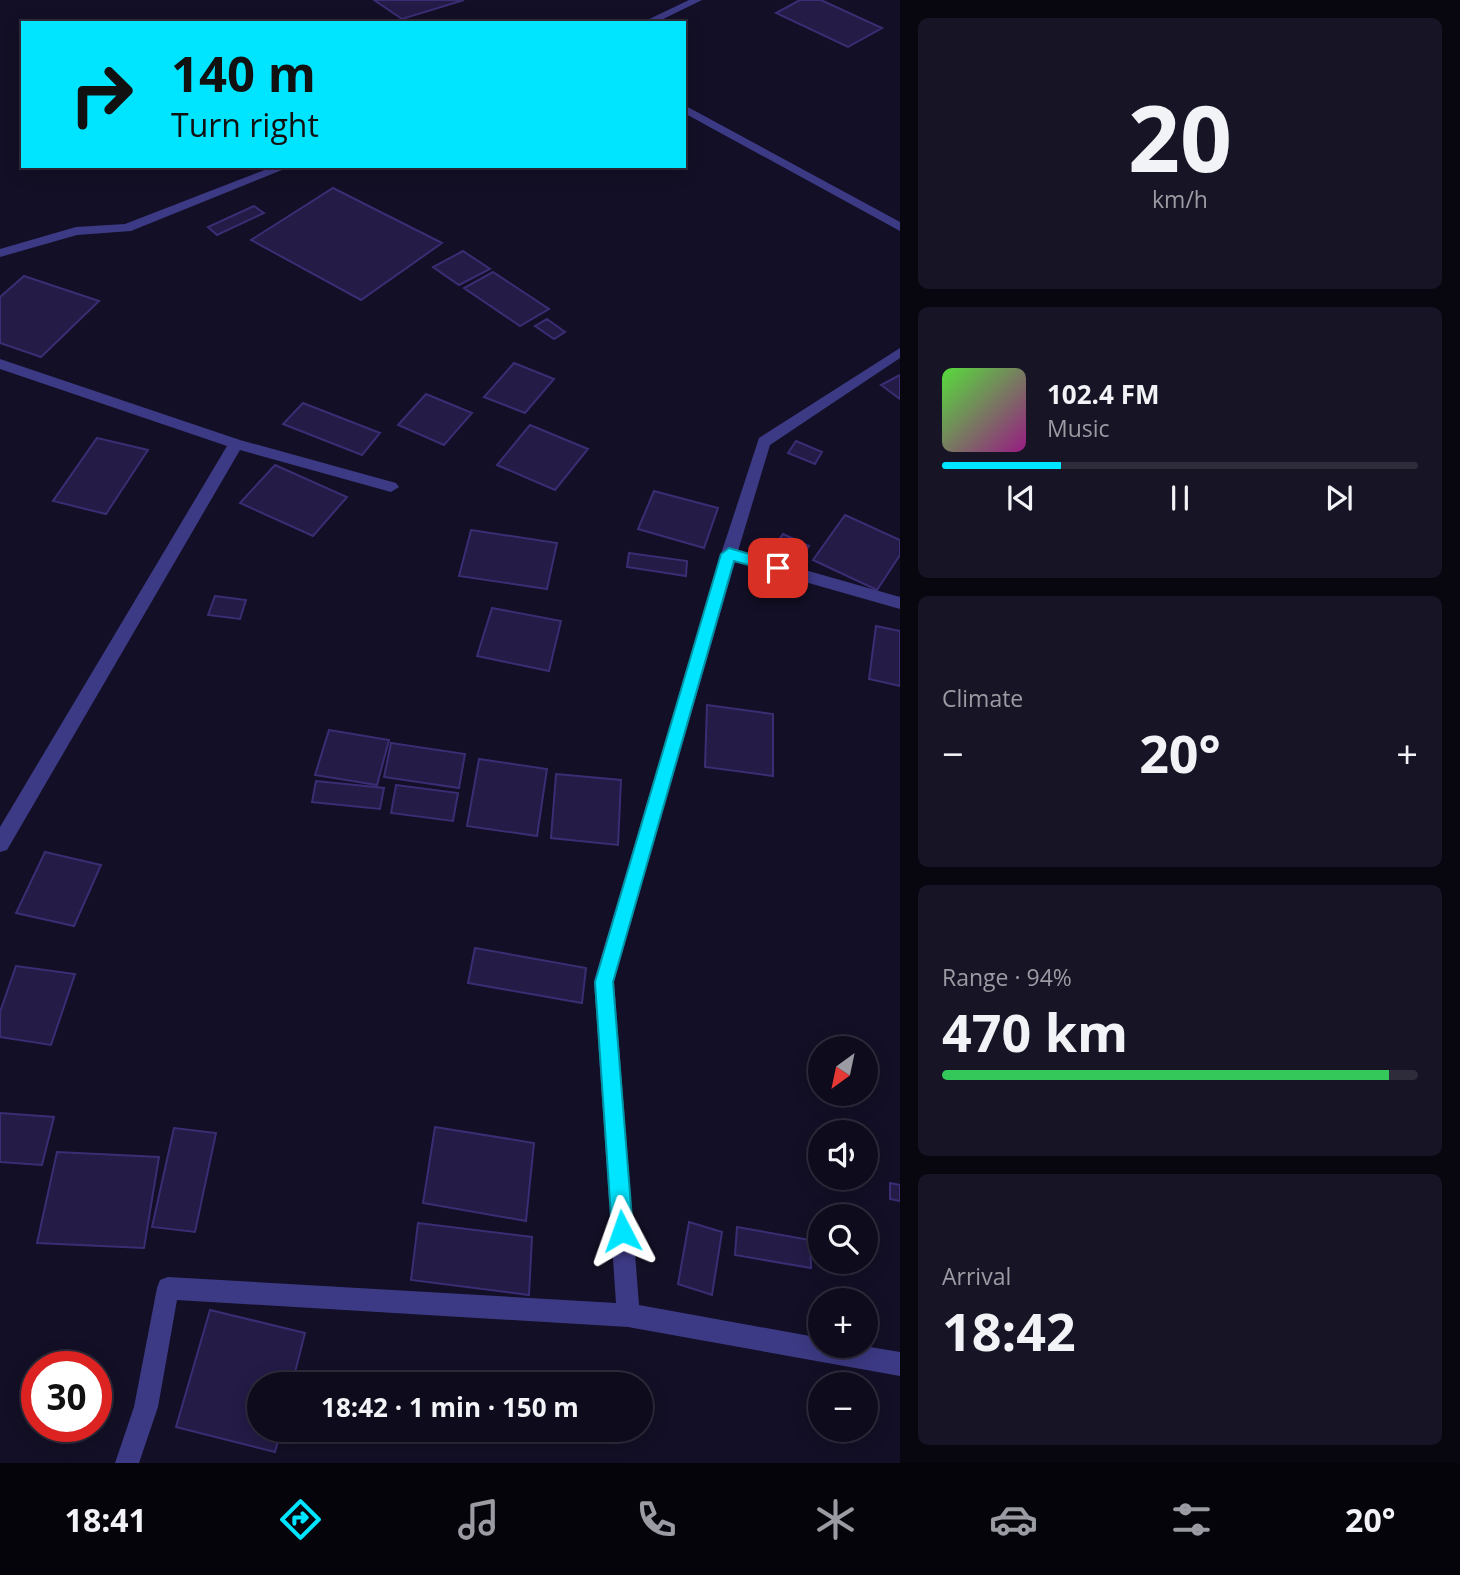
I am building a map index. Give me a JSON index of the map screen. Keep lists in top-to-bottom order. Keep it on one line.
{"north":"bottom left","page":{"tile":[["20","km/h"],"Climate",["Range · 94%","470 km"],["Arrival","18:42"]],"turn":["140 m","Turn right"],"song":["102.4 FM","Music"],"heat":["−","20°","+"],"map_buttons":["+","−"],"limit":"30","trip":"18:42 · 1 min · 150 m","tabs":["18:41","20°"]}}
